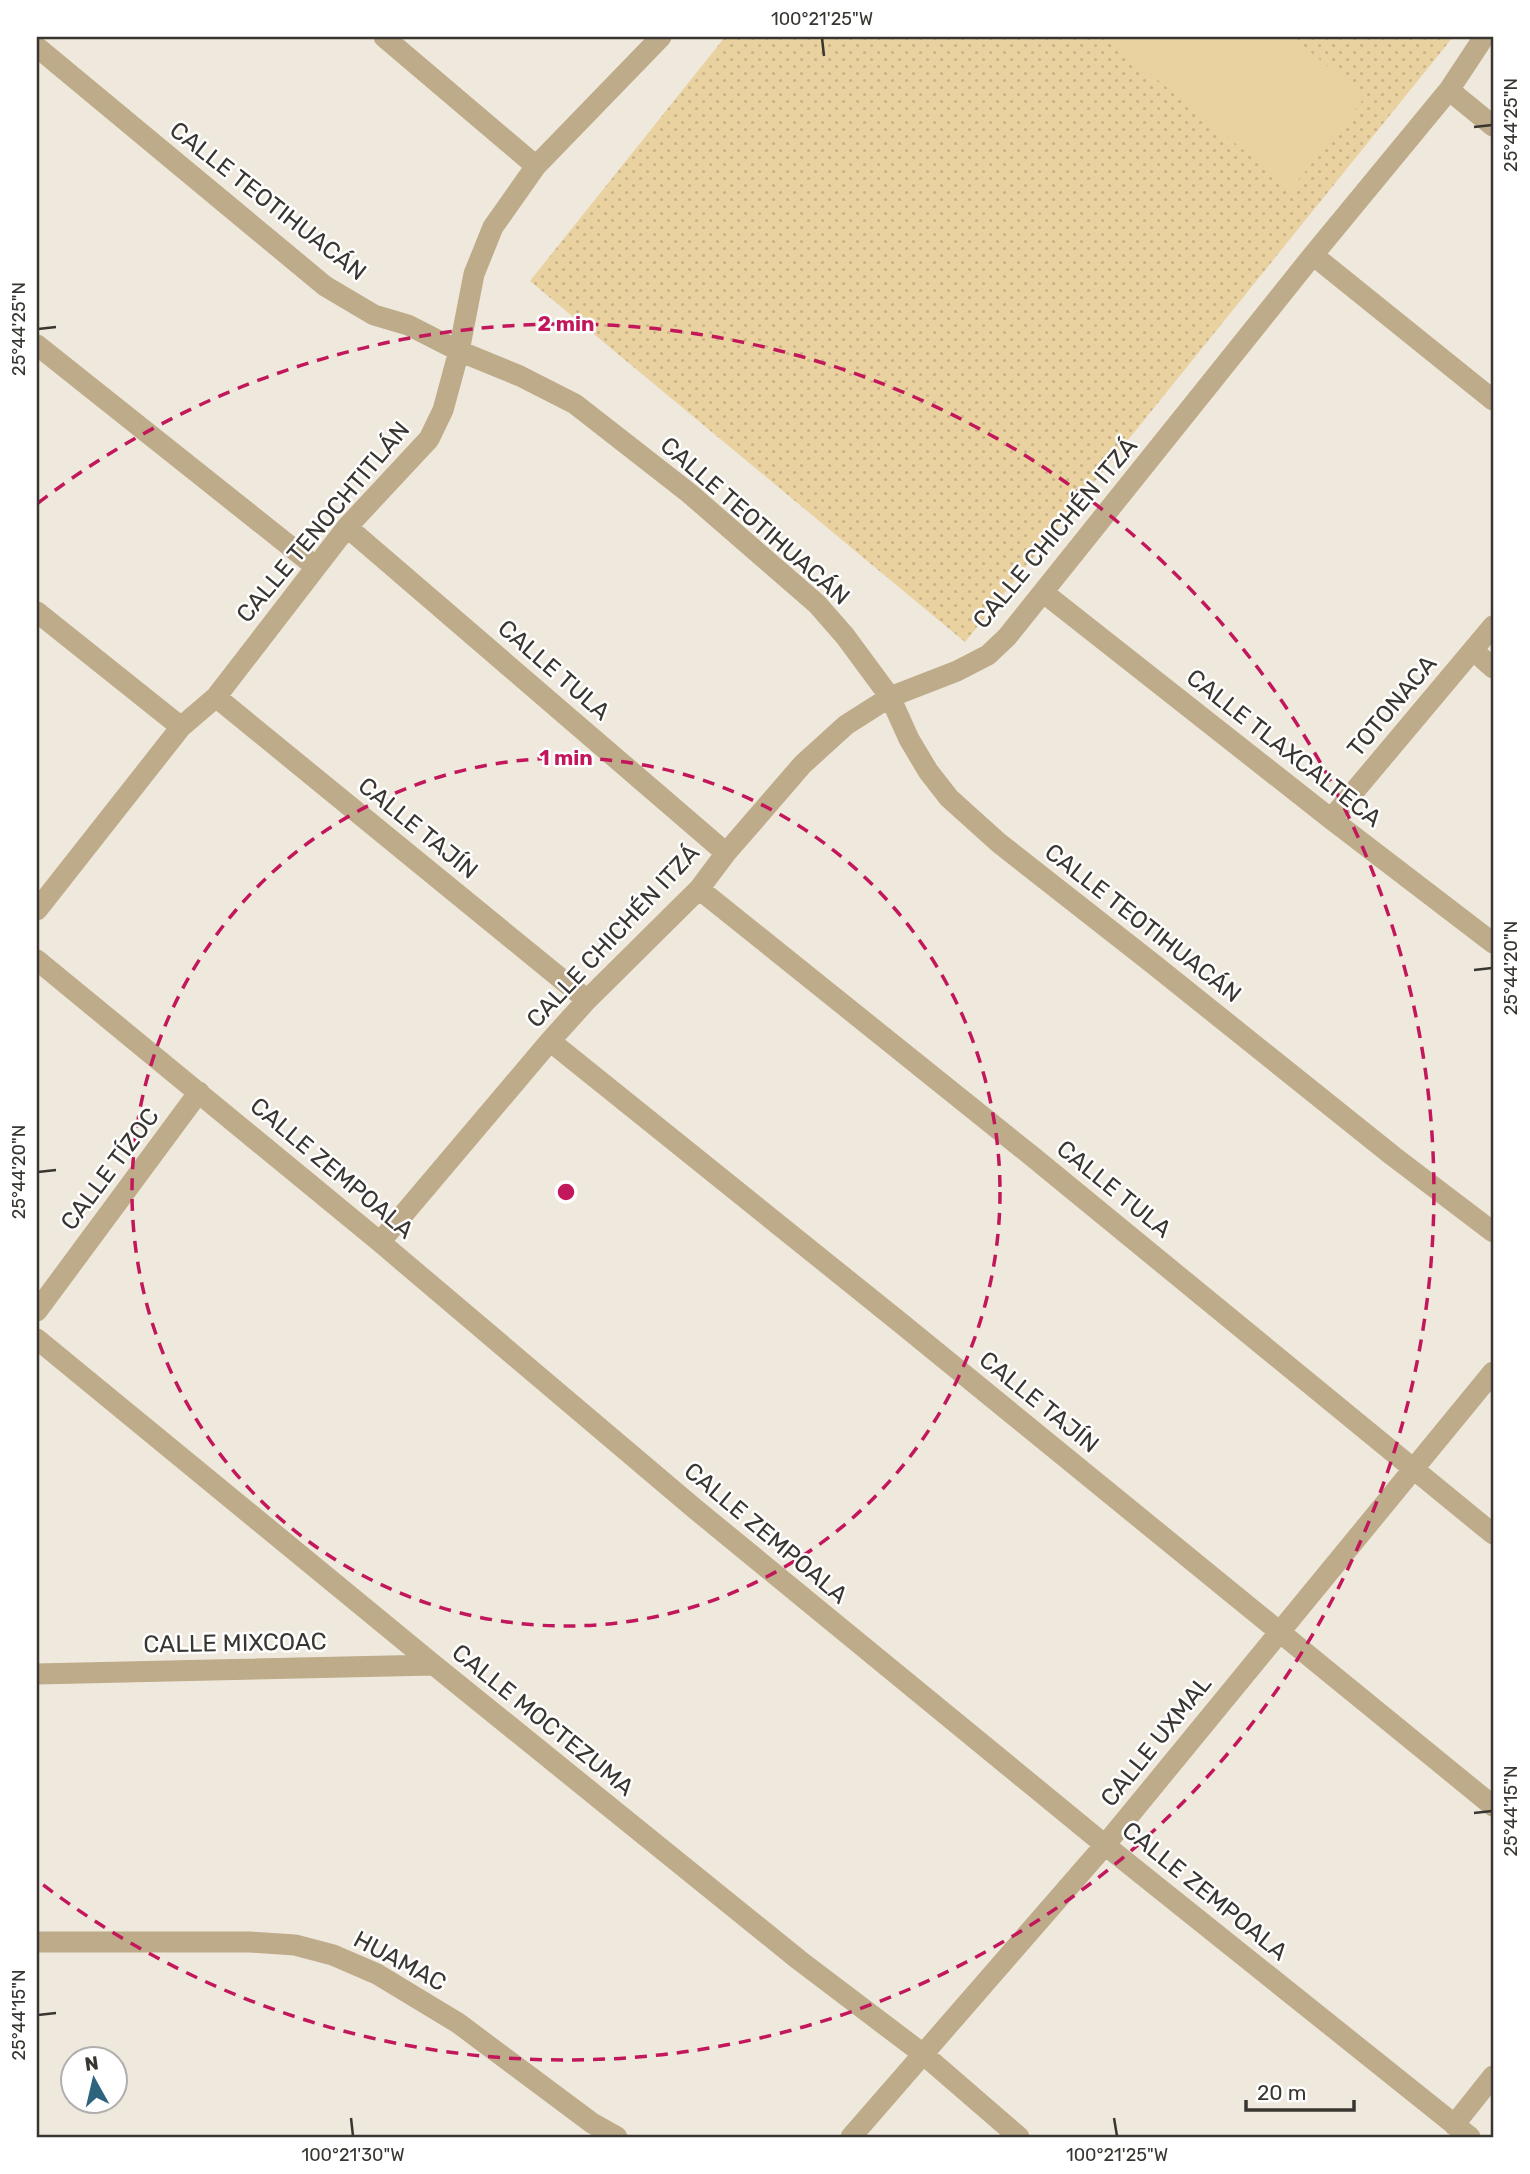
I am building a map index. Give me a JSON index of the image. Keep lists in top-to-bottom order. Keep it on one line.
{"streets":{"street":["CALLE TEOTIHUACÁN","CALLE TENOCHTITLÁN","CALLE CHICHÉN ITZÁ","CALLE TULA","TOTONACA","CALLE TLAXCALTECA","CALLE TAJÍN","CALLE ZEMPOALA","CALLE TÍZOC","CALLE MIXCOAC","CALLE MOCTEZUMA","CALLE UXMAL","HUAMAC"]},"crossings":[["CALLE TEOTIHUACÁN","CALLE TENOCHTITLÁN"],["CALLE TEOTIHUACÁN","CALLE CHICHÉN ITZÁ"],["CALLE TENOCHTITLÁN","CALLE TULA"],["CALLE TENOCHTITLÁN","CALLE TAJÍN"],["CALLE CHICHÉN ITZÁ","CALLE TULA"],["CALLE CHICHÉN ITZÁ","CALLE TLAXCALTECA"],["CALLE CHICHÉN ITZÁ","CALLE TAJÍN"],["CALLE CHICHÉN ITZÁ","CALLE ZEMPOALA"],["CALLE TULA","CALLE UXMAL"],["TOTONACA","CALLE TLAXCALTECA"],["CALLE TAJÍN","CALLE UXMAL"],["CALLE ZEMPOALA","CALLE TÍZOC"],["CALLE ZEMPOALA","CALLE UXMAL"],["CALLE MIXCOAC","CALLE MOCTEZUMA"],["CALLE MOCTEZUMA","CALLE UXMAL"]],"scale_bar":"20 m","north":"top","coordinates":["100°21'25\"W","25°44'25\"N","25°44'20\"N","25°44'15\"N","100°21'30\"W"],"rings":["2 min","1 min"]}
